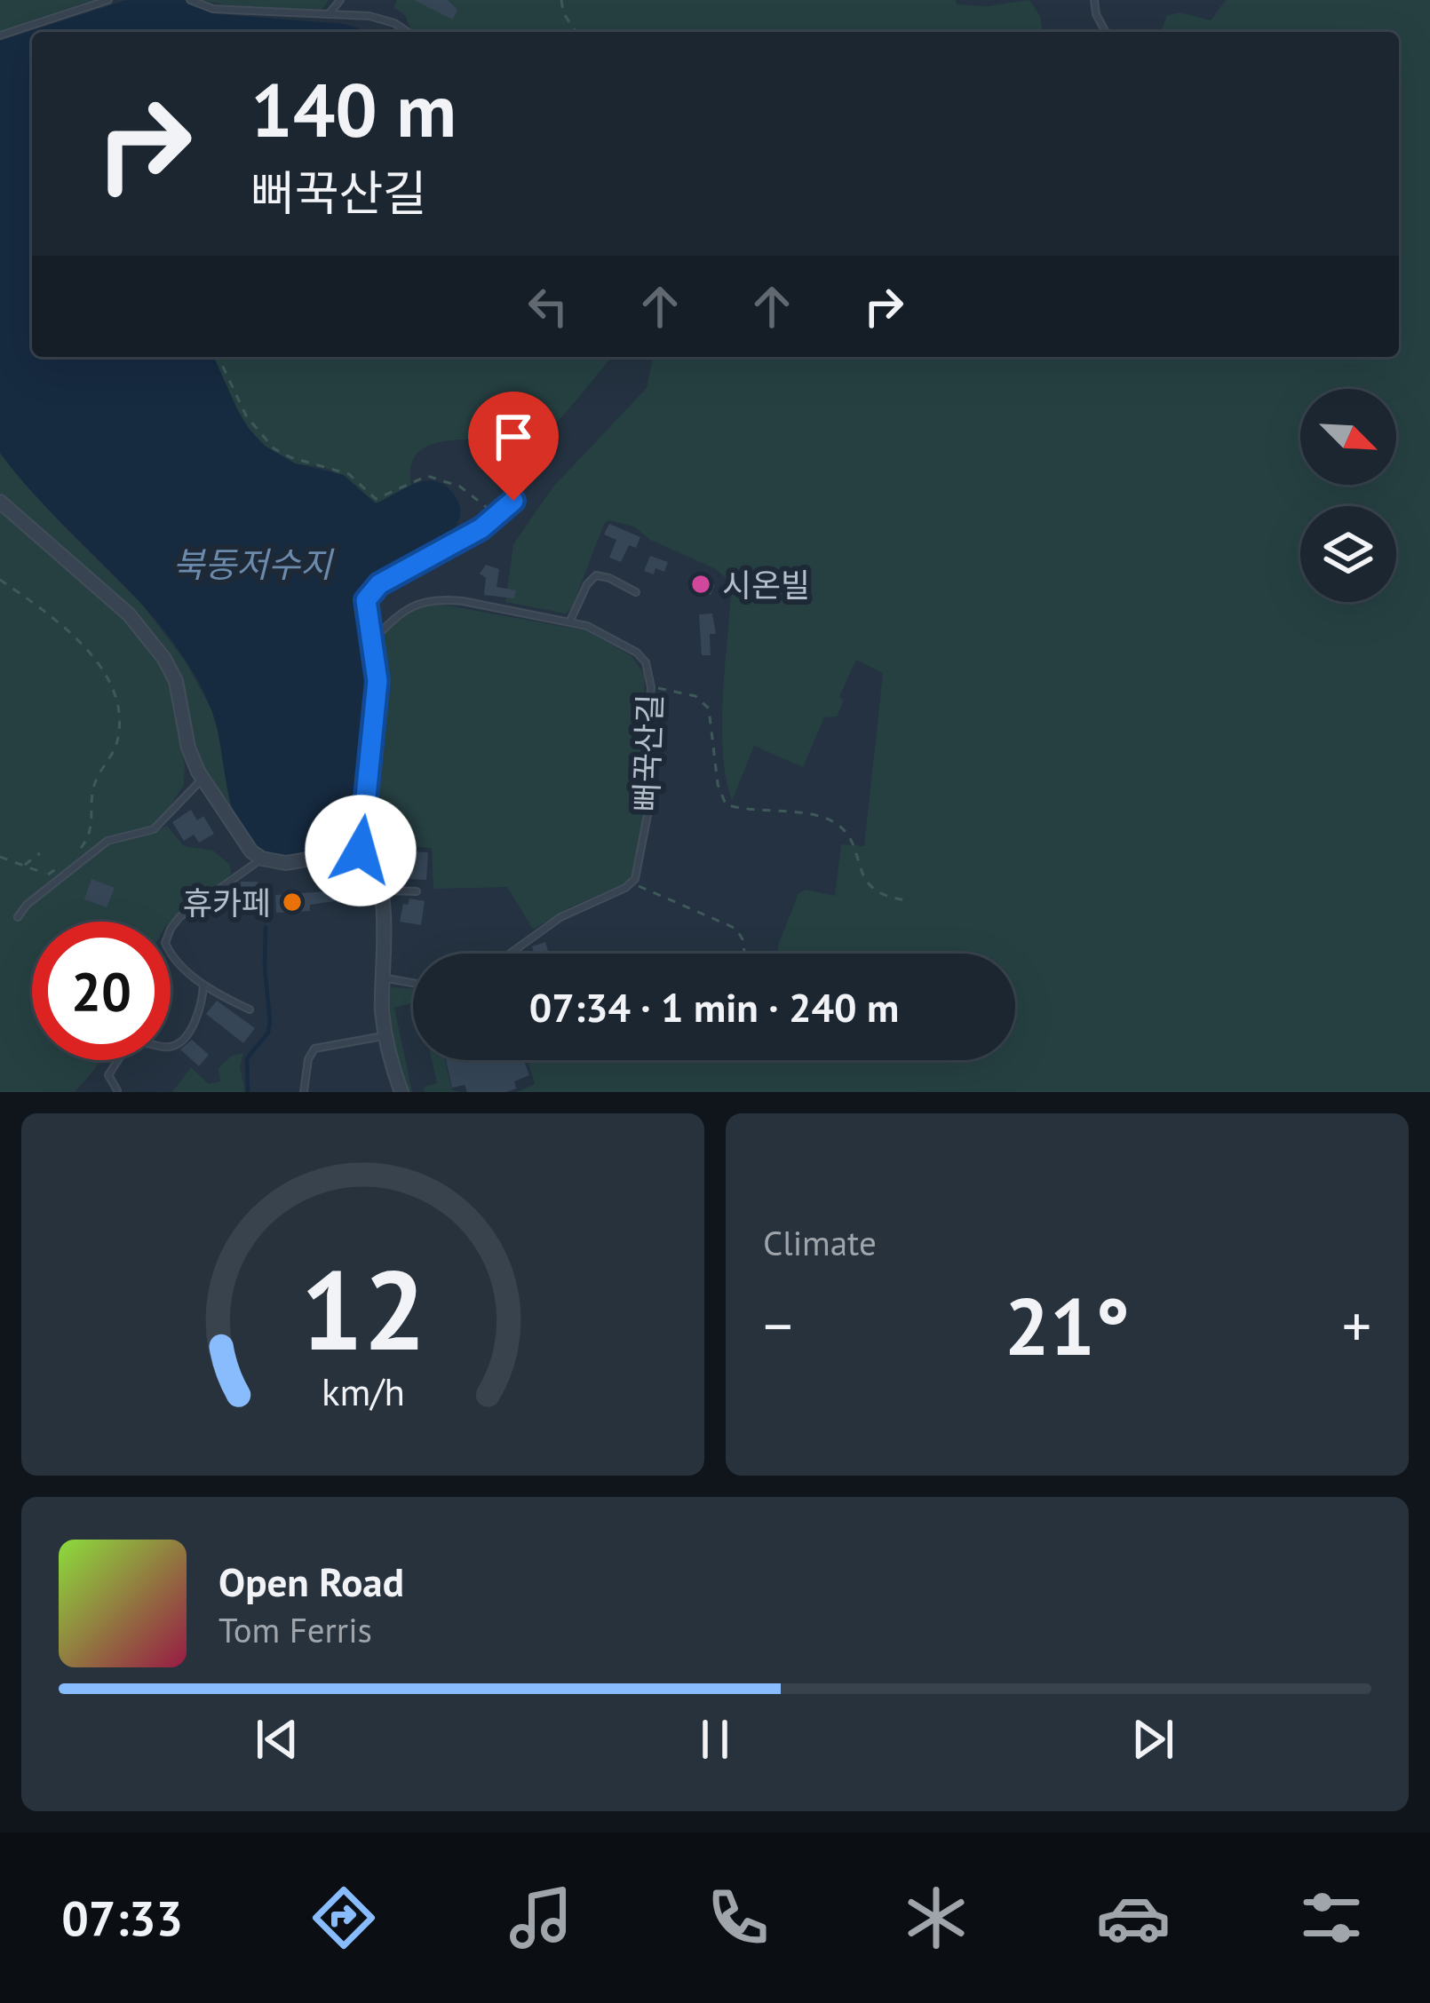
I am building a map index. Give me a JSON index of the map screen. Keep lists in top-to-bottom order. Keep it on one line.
{"streets":{"lane":["뻐꾹산길"]},"water":["북동저수지"],"places":["시온빌","휴카페"],"north":"bottom right","page":{"turn":["140 m","뻐꾹산길"],"limit":"20","trip":"07:34 · 1 min · 240 m","tile":"Climate","heat":["−","21°","+"],"song":["Open Road","Tom Ferris"],"tabs":"07:33","gauge":["12","km/h"]}}
